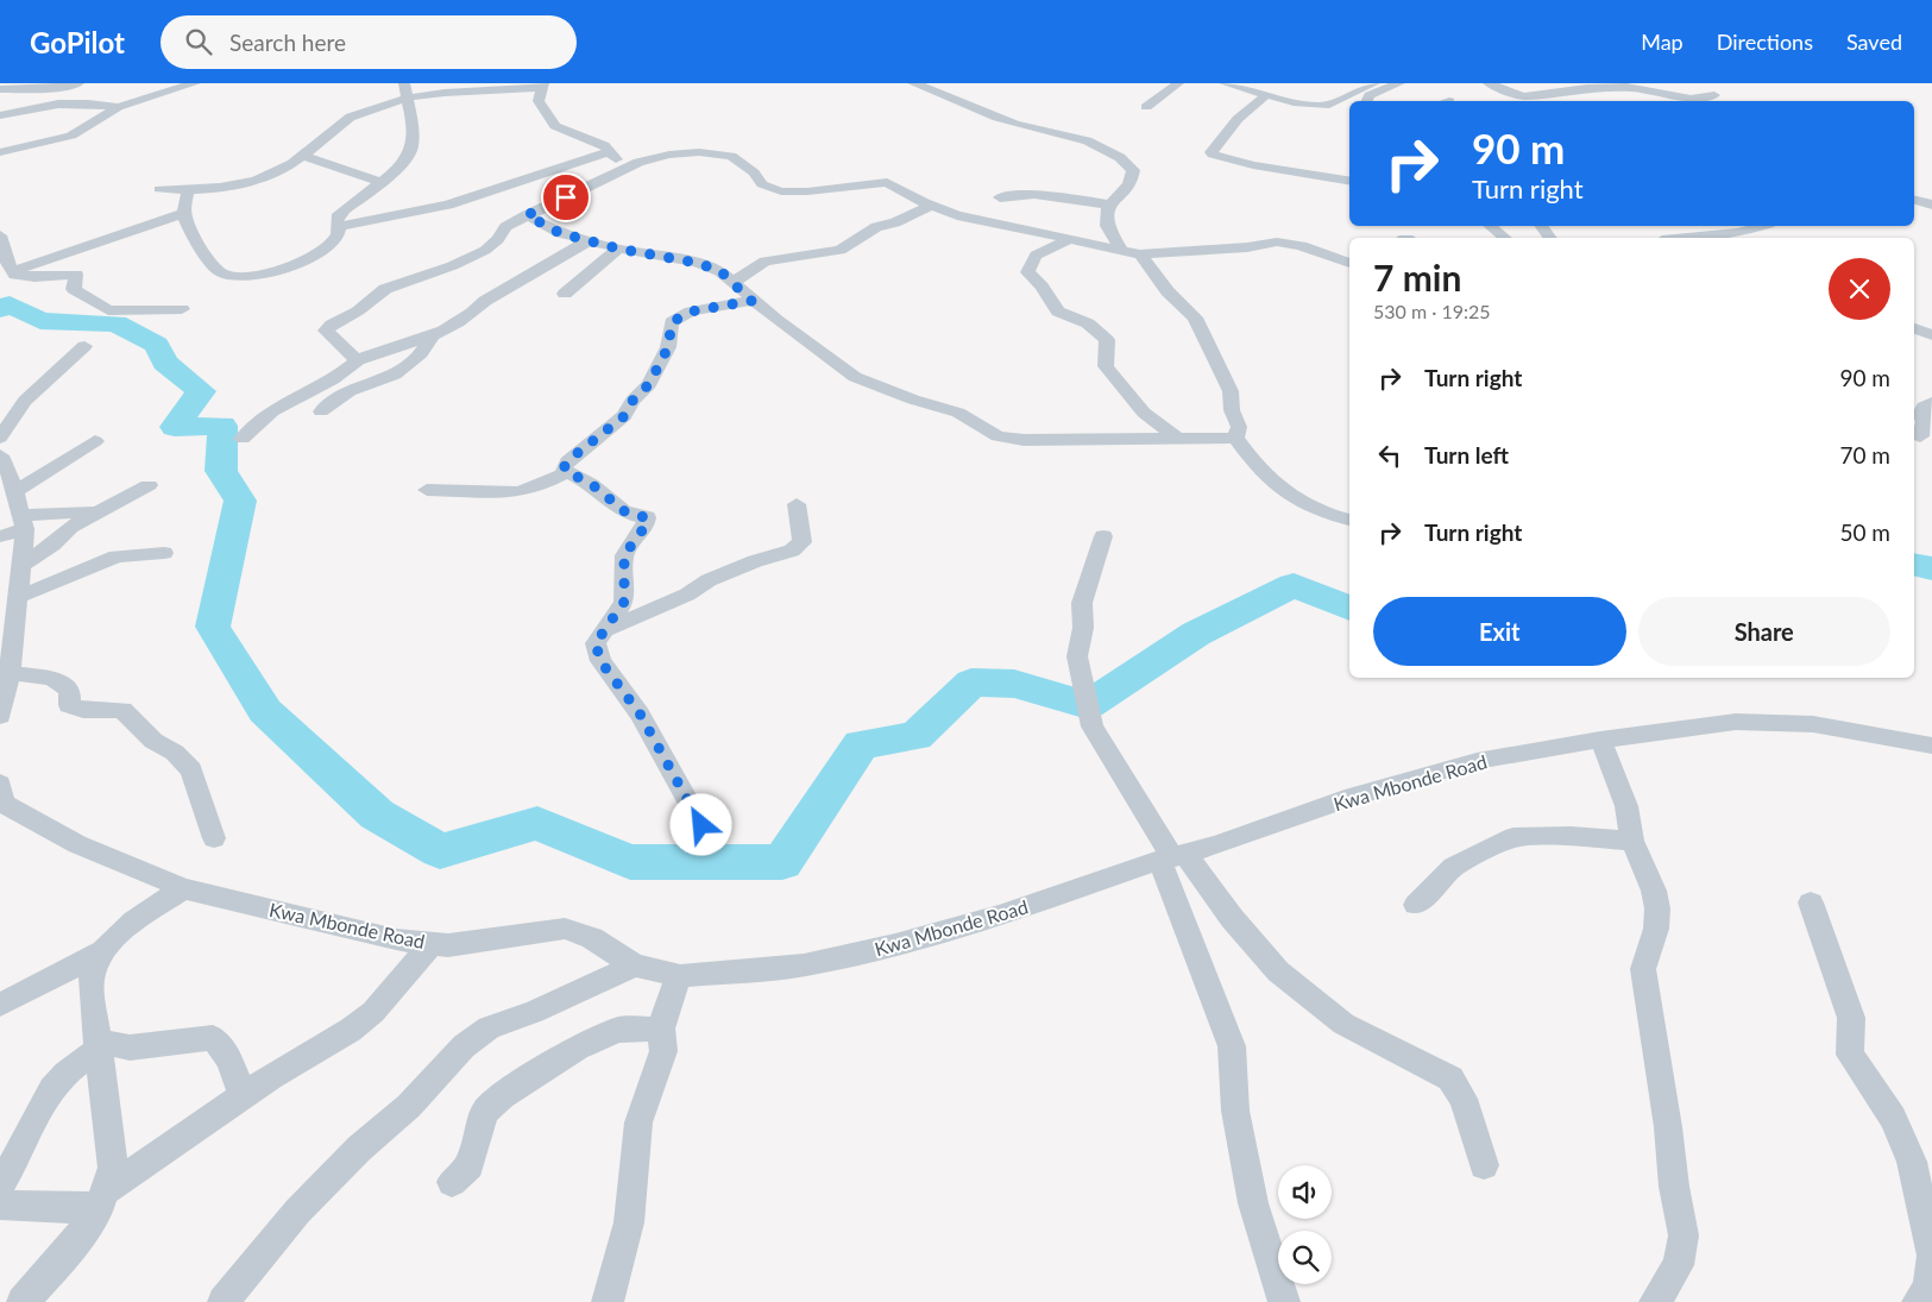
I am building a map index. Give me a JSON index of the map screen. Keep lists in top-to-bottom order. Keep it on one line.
{"streets":{"street":["Kwa Mbonde Road"]},"page":{"header":"GoPilot","search":"Search here","nav":["Map","Directions","Saved"],"turn":["90 m","Turn right"],"heading":["7 min","530 m · 19:25"],"list":[{"name":"Turn right","value":"90 m"},{"name":"Turn left","value":"70 m"},{"name":"Turn right","value":"50 m"}],"buttons":["Exit","Share"]}}
